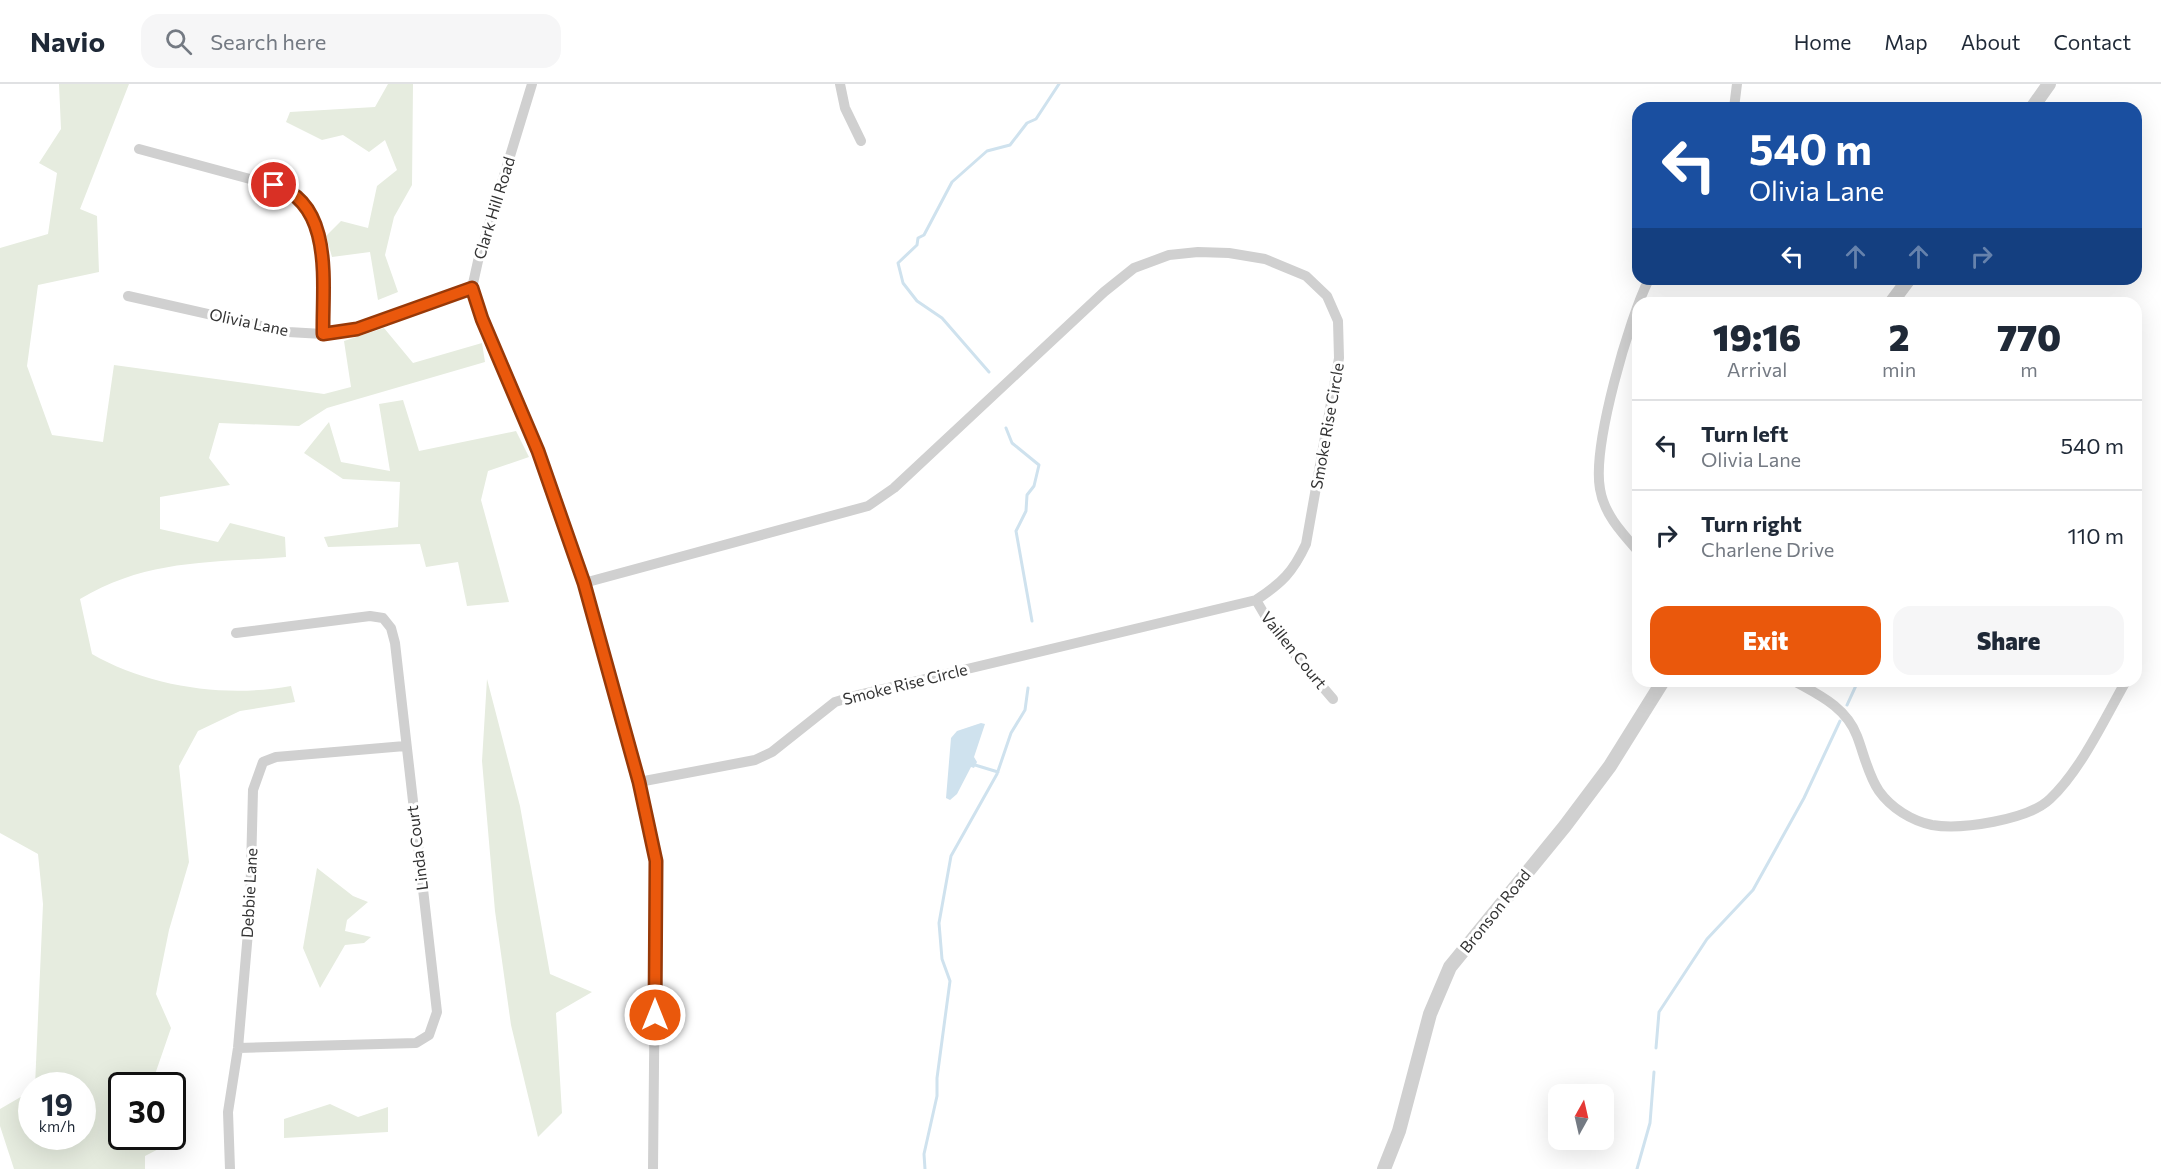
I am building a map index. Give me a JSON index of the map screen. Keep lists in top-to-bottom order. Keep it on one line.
{"streets":{"street":["Clark Hill Road","Olivia Lane","Smoke Rise Circle","Vaillen Court","Linda Court","Debbie Lane","Bronson Road"]},"crossings":[["Clark Hill Road","Olivia Lane"],["Smoke Rise Circle","Vaillen Court"],["Linda Court","Debbie Lane"]],"north":"top","page":{"header":"Navio","search":"Search here","nav":["Home","Map","About","Contact"],"turn":["540 m","Olivia Lane"],"eta":["19:16","Arrival","2","min","770","m"],"list":[{"name":"Turn left","note":"Olivia Lane","value":"540 m"},{"name":"Turn right","note":"Charlene Drive","value":"110 m"}],"buttons":["Exit","Share"],"speed":"19 km/h","limit":"30"}}
